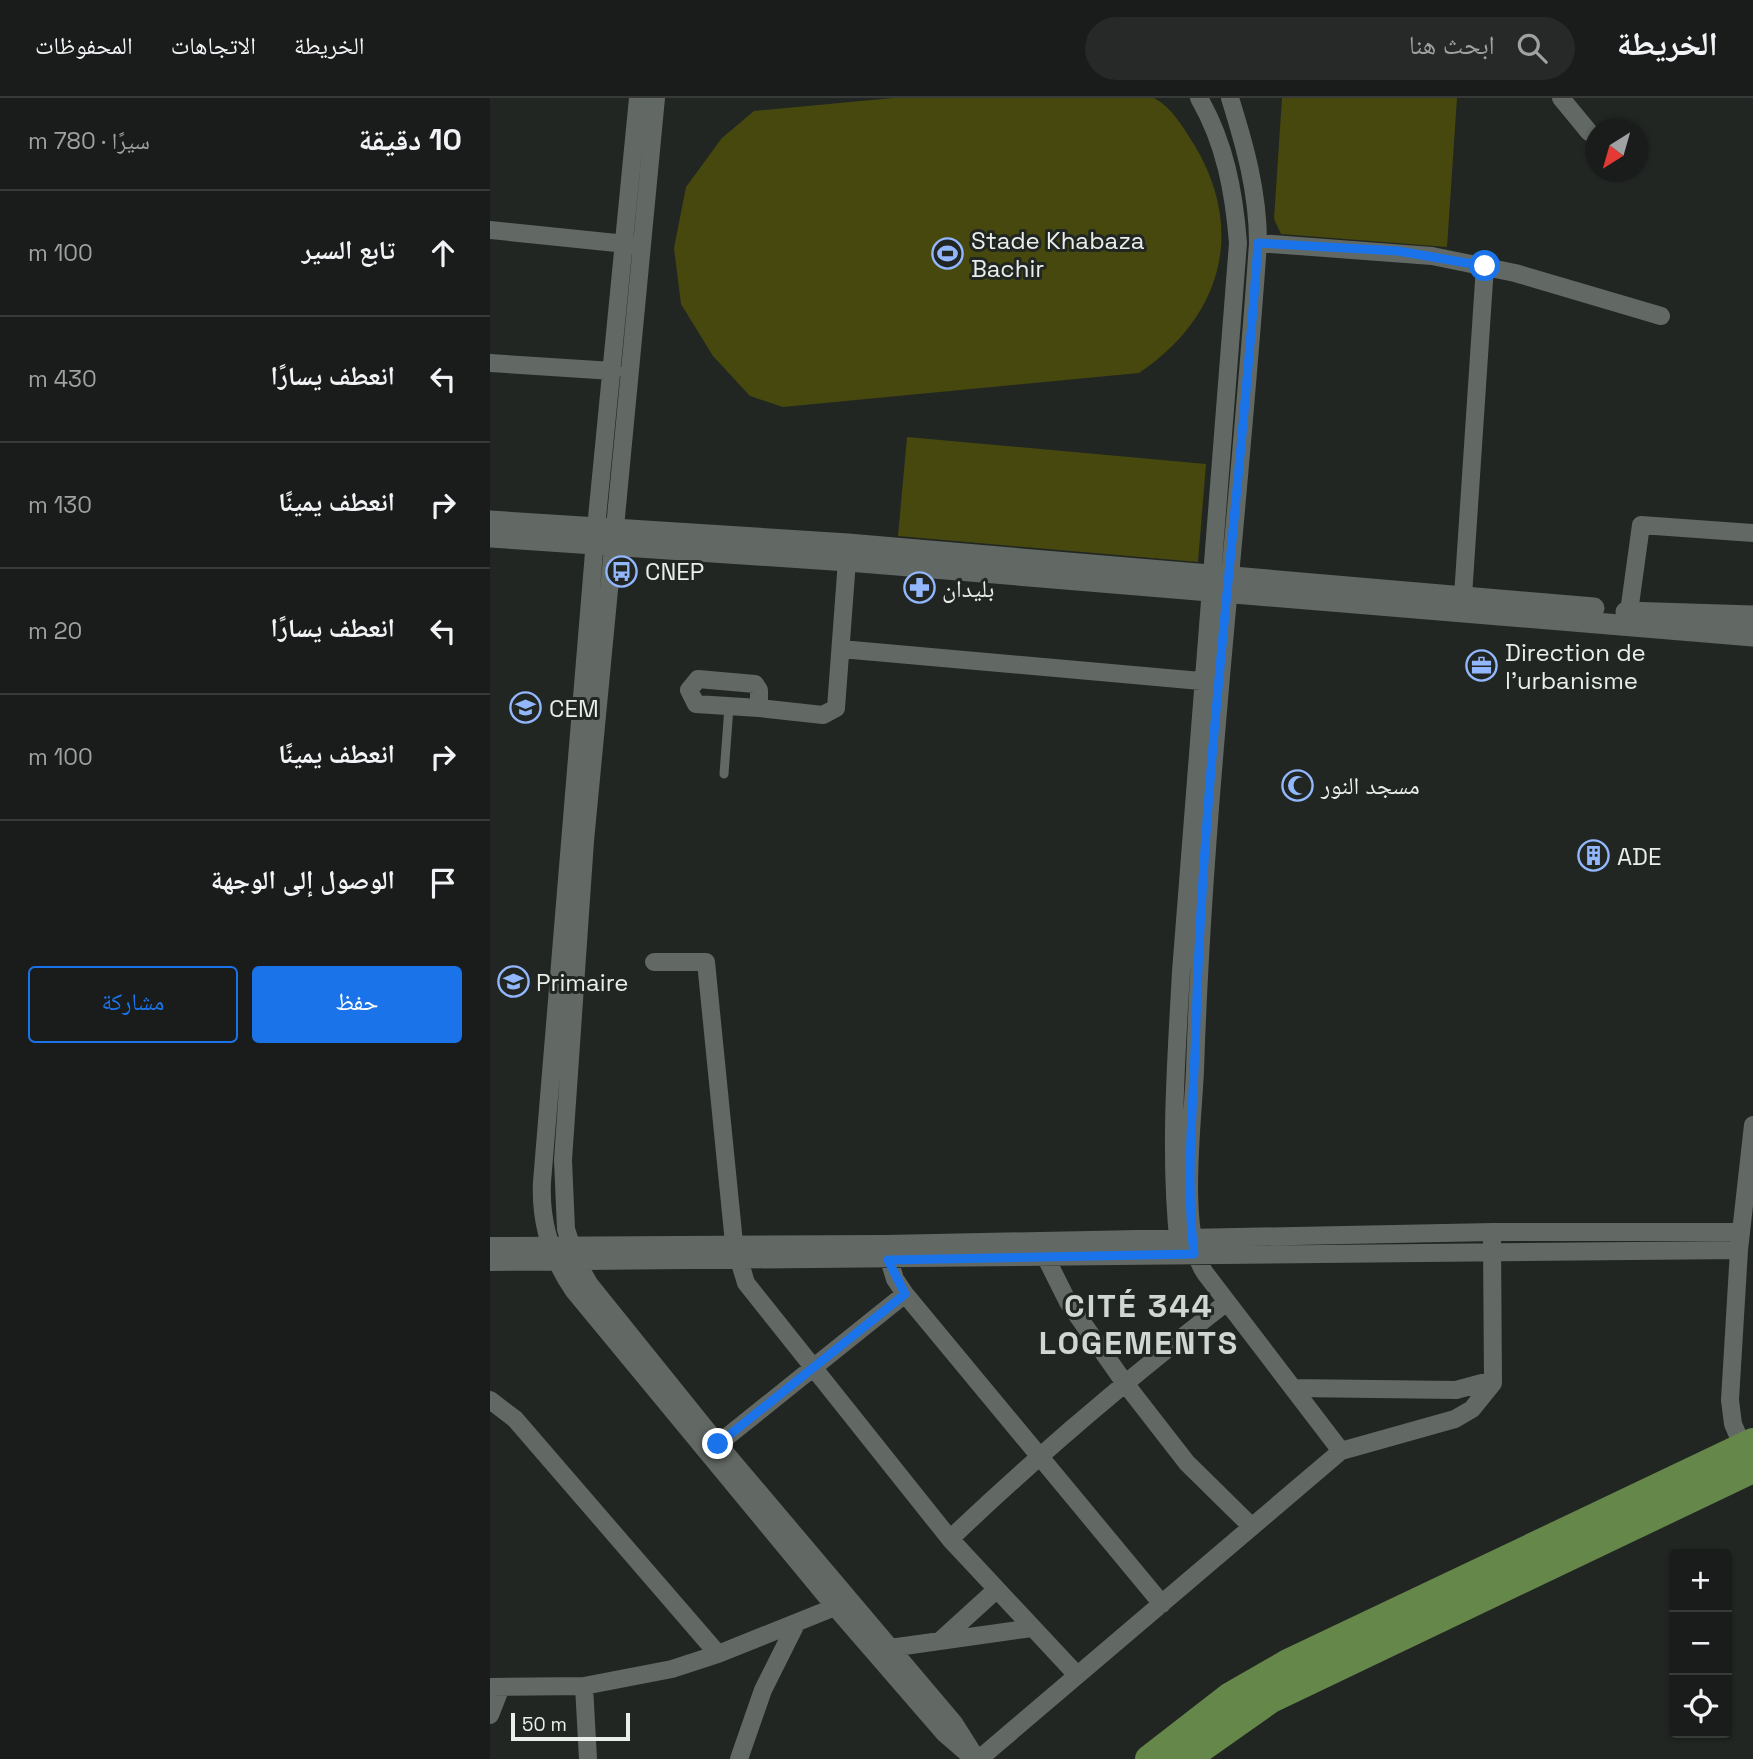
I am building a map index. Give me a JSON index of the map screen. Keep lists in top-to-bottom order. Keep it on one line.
{"districts":["CITÉ 344 LOGEMENTS"],"places":{"sports":["Stade Khabaza Bachir"],"bus stop":["CNEP"],"pharmacy":["بليدان"],"office":["Direction de l'urbanisme"],"school or university":["CEM","Primaire"],"mosque":["مسجد النور"],"building":["ADE"]},"scale_bar":"50 m","north":"bottom left","page":{"header":"الخريطة","search":"ابحث هنا","nav":["الخريطة","الاتجاهات","المحفوظات"],"heading":["10 دقيقة","سيرًا · 780 m"],"list":[["تابع السير","100 m"],["انعطف يسارًا","430 m"],["انعطف يمينًا","130 m"],["انعطف يسارًا","20 m"],["انعطف يمينًا","100 m"],"الوصول إلى الوجهة"],"buttons":["حفظ","مشاركة"],"map_buttons":["+","−"],"scale":"50 m"}}
